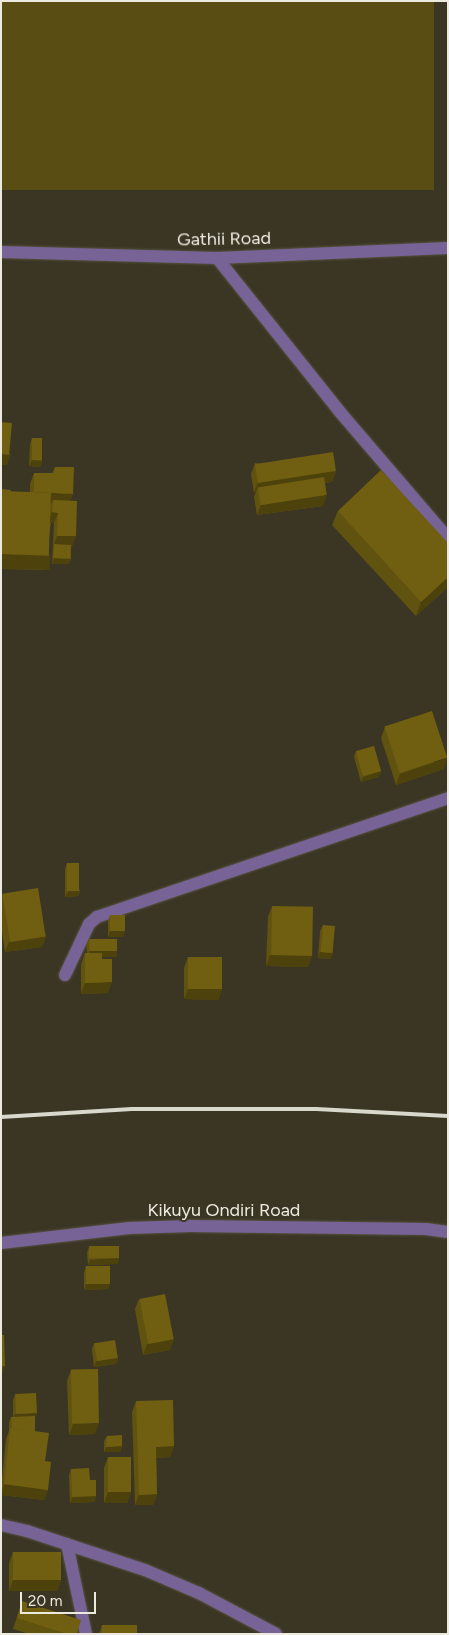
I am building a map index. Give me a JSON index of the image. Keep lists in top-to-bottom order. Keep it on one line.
{"streets":{"street":["Gathii Road","Kikuyu Ondiri Road"]},"scale_bar":"20 m"}
